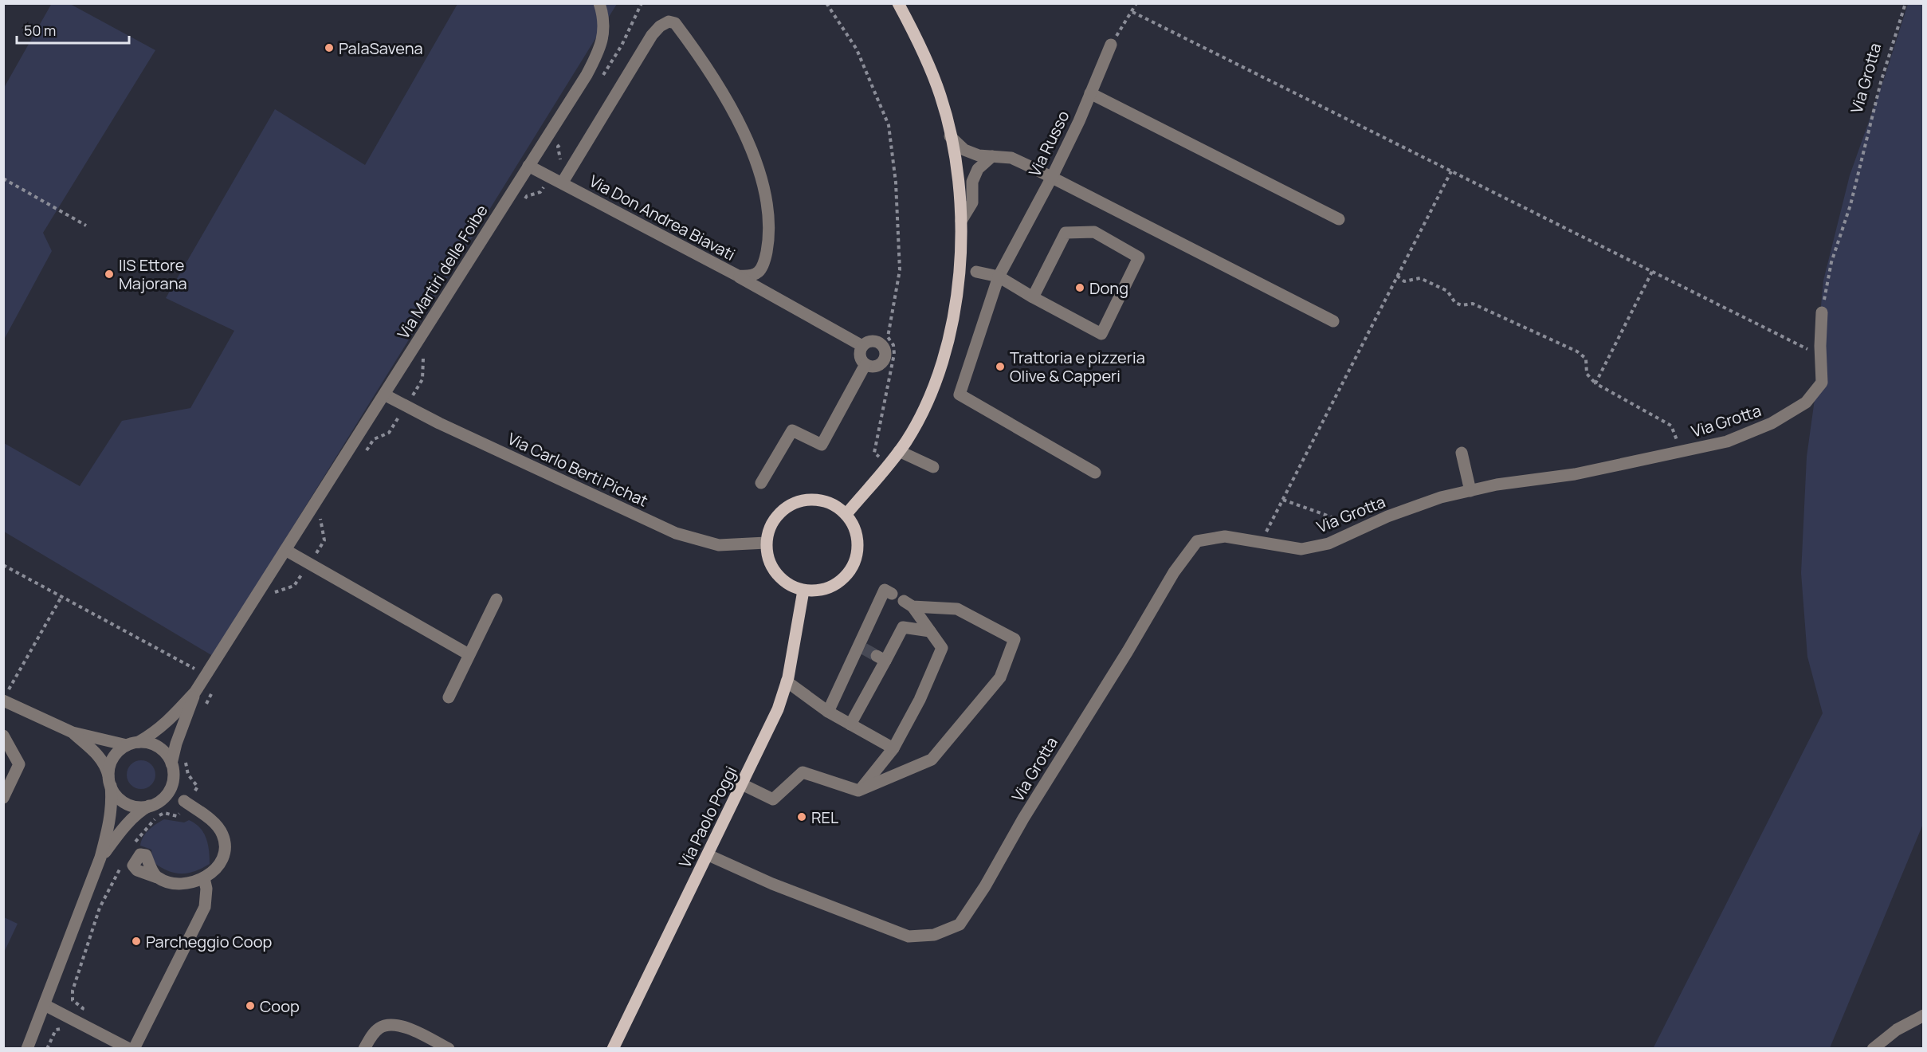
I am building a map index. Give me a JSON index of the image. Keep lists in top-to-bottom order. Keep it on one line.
{"streets":{"main road":["Via Paolo Poggi"],"street":["Via Grotta","Via Russo","Via Don Andrea Biavati","Via Martiri delle Foibe","Via Carlo Berti Pichat"]},"crossings":[["Via Grotta","Via Paolo Poggi"],["Via Don Andrea Biavati","Via Martiri delle Foibe"],["Via Martiri delle Foibe","Via Carlo Berti Pichat"],["Via Carlo Berti Pichat","Via Paolo Poggi"]],"places":["PalaSavena","IIS Ettore Majorana","Dong","Trattoria e pizzeria Olive & Capperi","REL","Parcheggio Coop","Coop"],"scale_bar":"50 m"}
